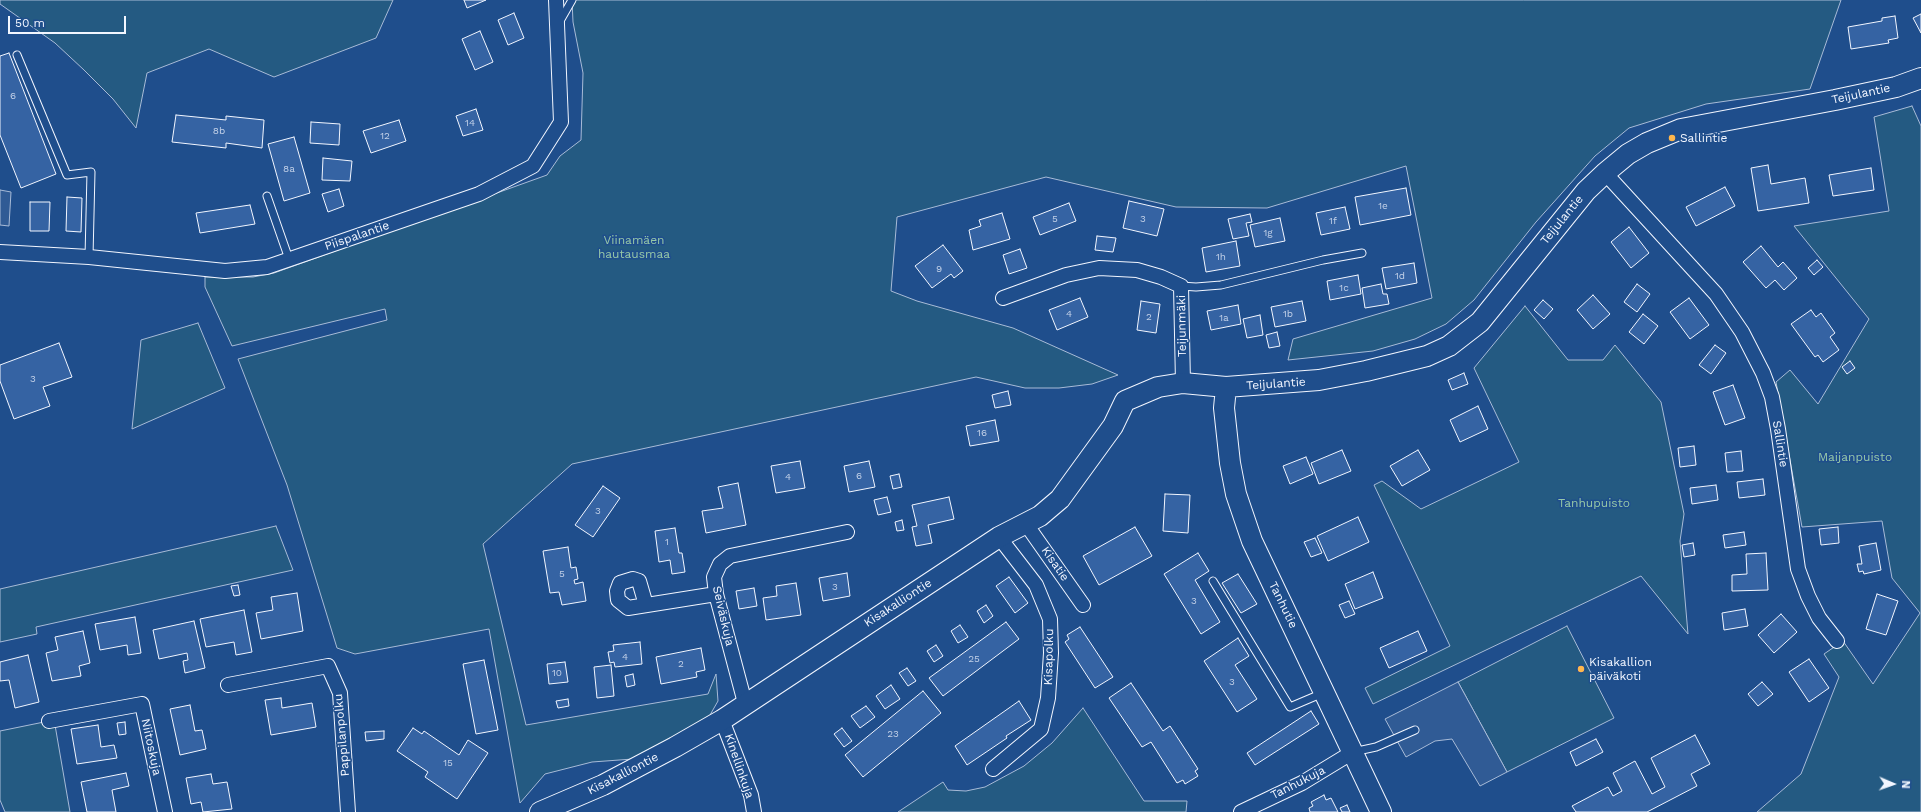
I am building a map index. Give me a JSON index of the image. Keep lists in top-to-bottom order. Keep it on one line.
{"streets":{"street":["Teijulantie","Piispalantie","Teijunmäki","Sallintie","Kisatie","Kisakalliontie","Tanhutie","Seiväskuja","Kisapolku","Pappilanpolku","Niitoskuja","Kinellinkuja","Tanhukuja"]},"crossings":[["Teijulantie","Sallintie"],["Teijulantie","Kisakalliontie"],["Teijulantie","Tanhutie"],["Teijunmäki","Kisakalliontie"],["Kisatie","Kisakalliontie"],["Kisakalliontie","Tanhutie"],["Kisakalliontie","Seiväskuja"],["Kisakalliontie","Kisapolku"],["Kisakalliontie","Kinellinkuja"],["Tanhutie","Tanhukuja"]],"parks":["Viinamäen hautausmaa","Maijanpuisto","Tanhupuisto"],"places":["Sallintie","Kisakallion päiväkoti"],"house_numbers":["6","14","8b","12","8a","1e","5","3","1f","1g","1h","9","1d","1c","4","1b","2","1a","3","16","6","4","3","1","5","3","3","4","25","2","10","3","23","15"],"scale_bar":"50 m","north":"right"}
